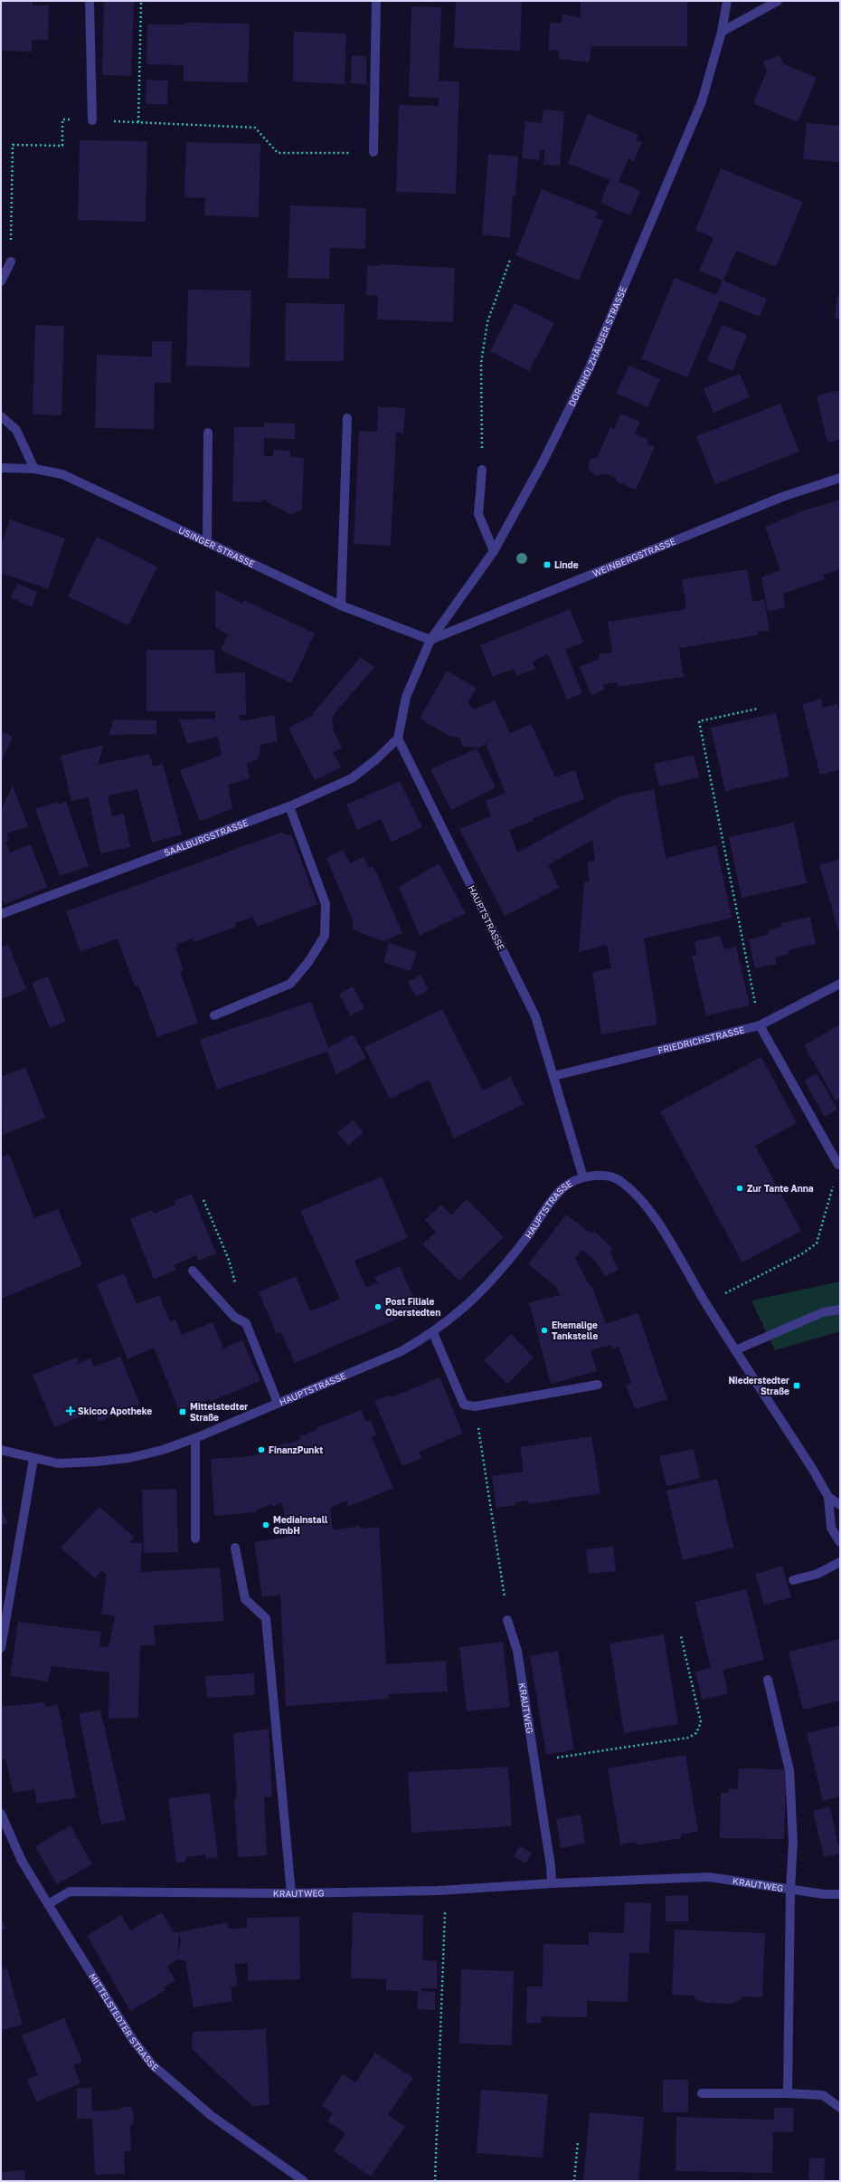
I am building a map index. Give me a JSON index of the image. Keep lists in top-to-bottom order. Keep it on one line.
{"streets":{"street":["DORNHOLZHÄUSER STRASSE","USINGER STRASSE","WEINBERGSTRASSE","SAALBURGSTRASSE","HAUPTSTRASSE","FRIEDRICHSTRASSE","KRAUTWEG","MITTELSTEDTER STRASSE"]},"crossings":[["DORNHOLZHÄUSER STRASSE","USINGER STRASSE"],["DORNHOLZHÄUSER STRASSE","WEINBERGSTRASSE"],["USINGER STRASSE","WEINBERGSTRASSE"],["SAALBURGSTRASSE","HAUPTSTRASSE"],["HAUPTSTRASSE","FRIEDRICHSTRASSE"],["KRAUTWEG","MITTELSTEDTER STRASSE"]],"places":{"transit":["Linde","Niederstedter Straße","Mittelstedter Straße"],"other":["Zur Tante Anna","Post Filiale Oberstedten","Ehemalige Tankstelle","FinanzPunkt","Mediainstall GmbH"],"health":["Skicoo Apotheke"]}}
